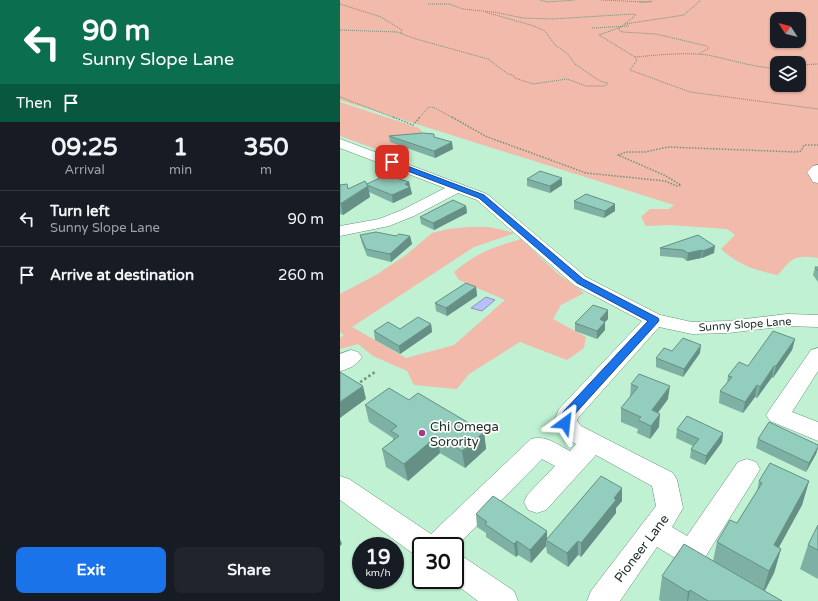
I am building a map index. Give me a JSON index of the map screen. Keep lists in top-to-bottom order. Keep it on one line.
{"streets":{"street":["Sunny Slope Lane","Pioneer Lane"]},"crossings":[["Sunny Slope Lane","Pioneer Lane"]],"places":["Chi Omega Sorority"],"north":"top left","page":{"turn":["90 m","Sunny Slope Lane"],"then":"Then","eta":["09:25","Arrival","1","min","350","m"],"list":[{"name":"Turn left","note":"Sunny Slope Lane","value":"90 m"},{"name":"Arrive at destination","value":"260 m"}],"speed":"19 km/h","limit":"30","buttons":["Exit","Share"]}}
